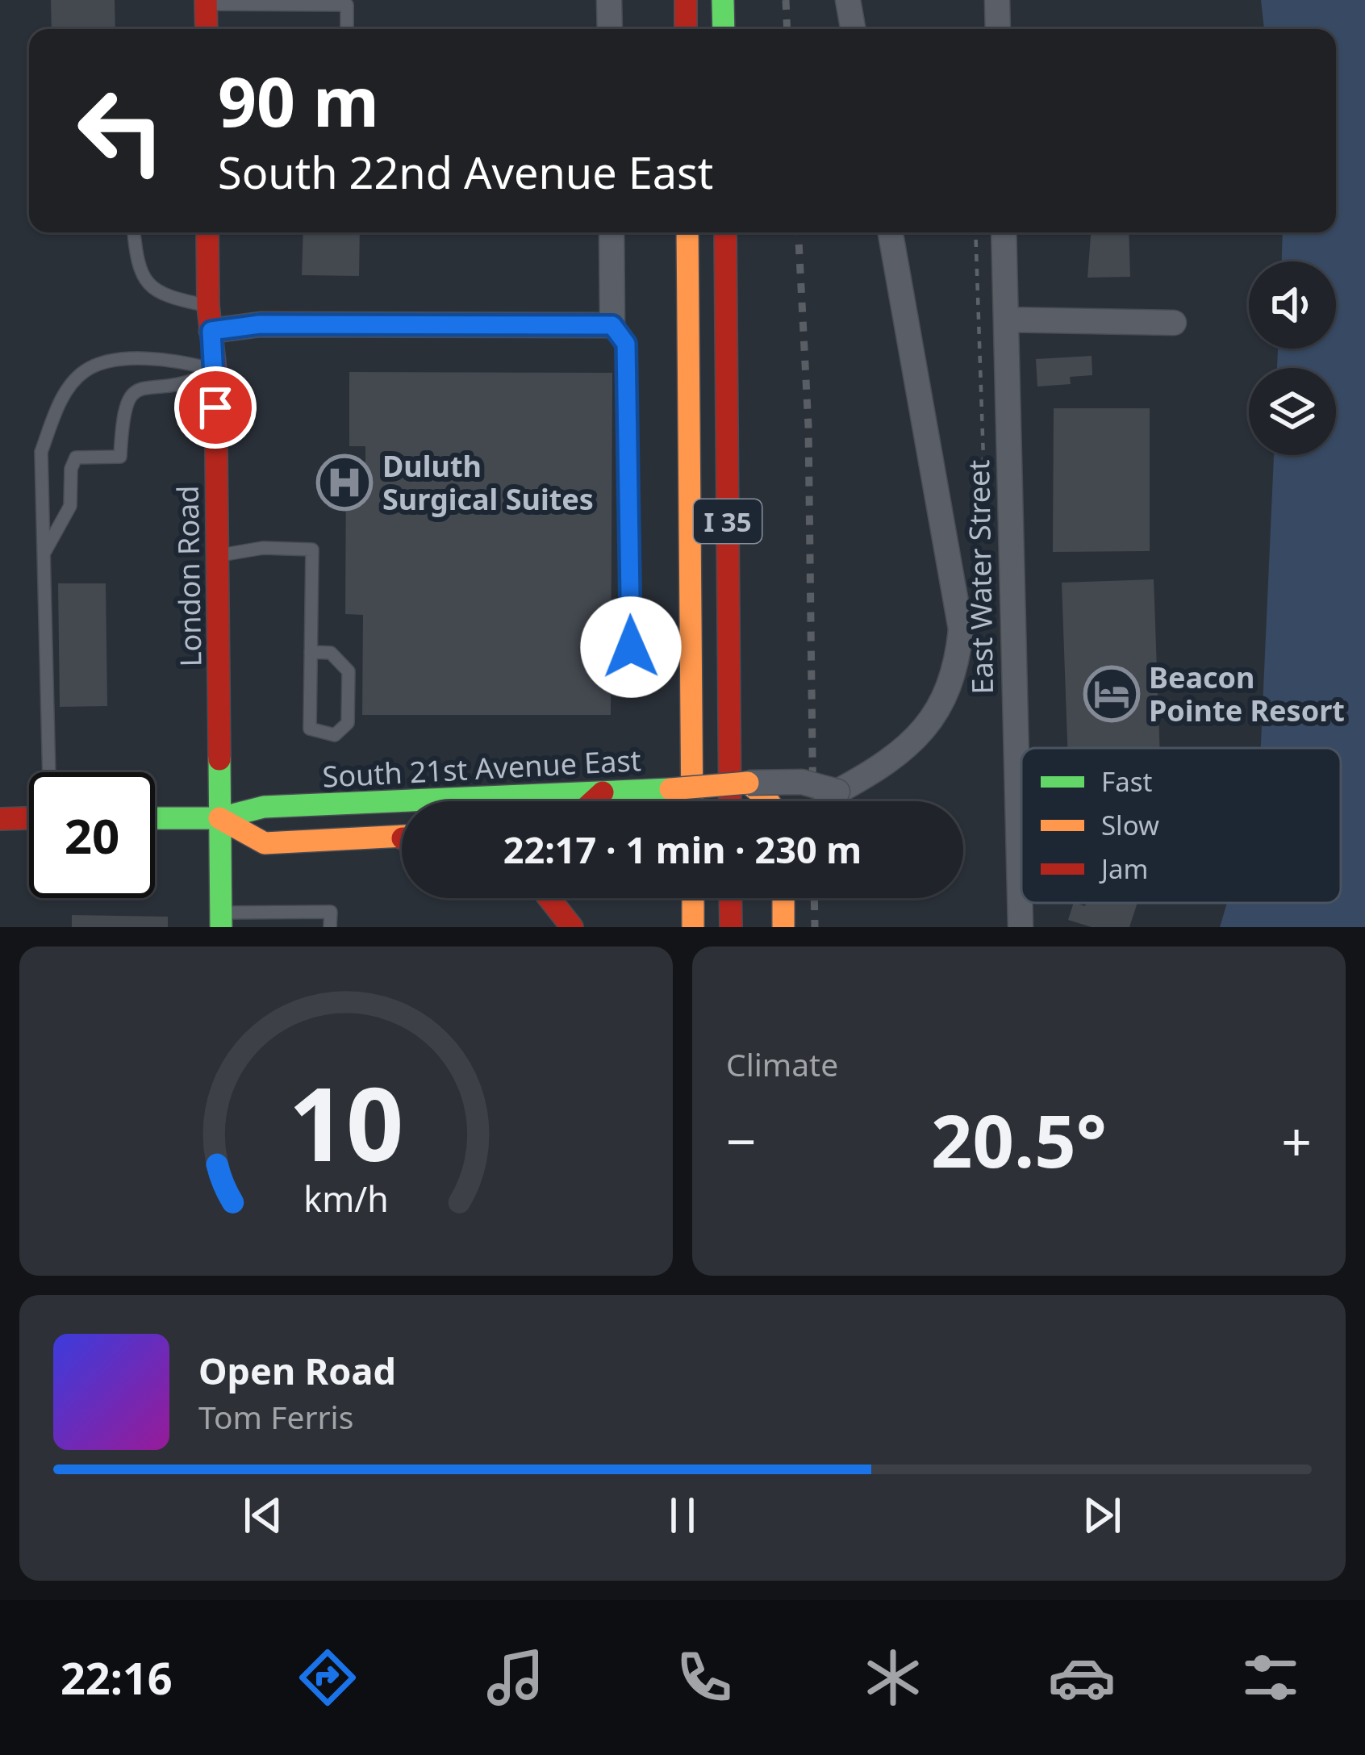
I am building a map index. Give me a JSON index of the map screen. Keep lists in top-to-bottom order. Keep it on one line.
{"streets":{"main road":["I 35","London Road","South 21st Avenue East"],"street":["East Water Street"]},"crossings":[["London Road","South 21st Avenue East"]],"places":{"hospital":["Duluth Surgical Suites"],"hotel":["Beacon Pointe Resort"]},"legend":["Fast","Slow","Jam"],"page":{"turn":["90 m","South 22nd Avenue East"],"limit":"20","trip":"22:17 · 1 min · 230 m","tile":"Climate","heat":["−","20.5°","+"],"song":["Open Road","Tom Ferris"],"tabs":"22:16","gauge":["10","km/h"]}}
